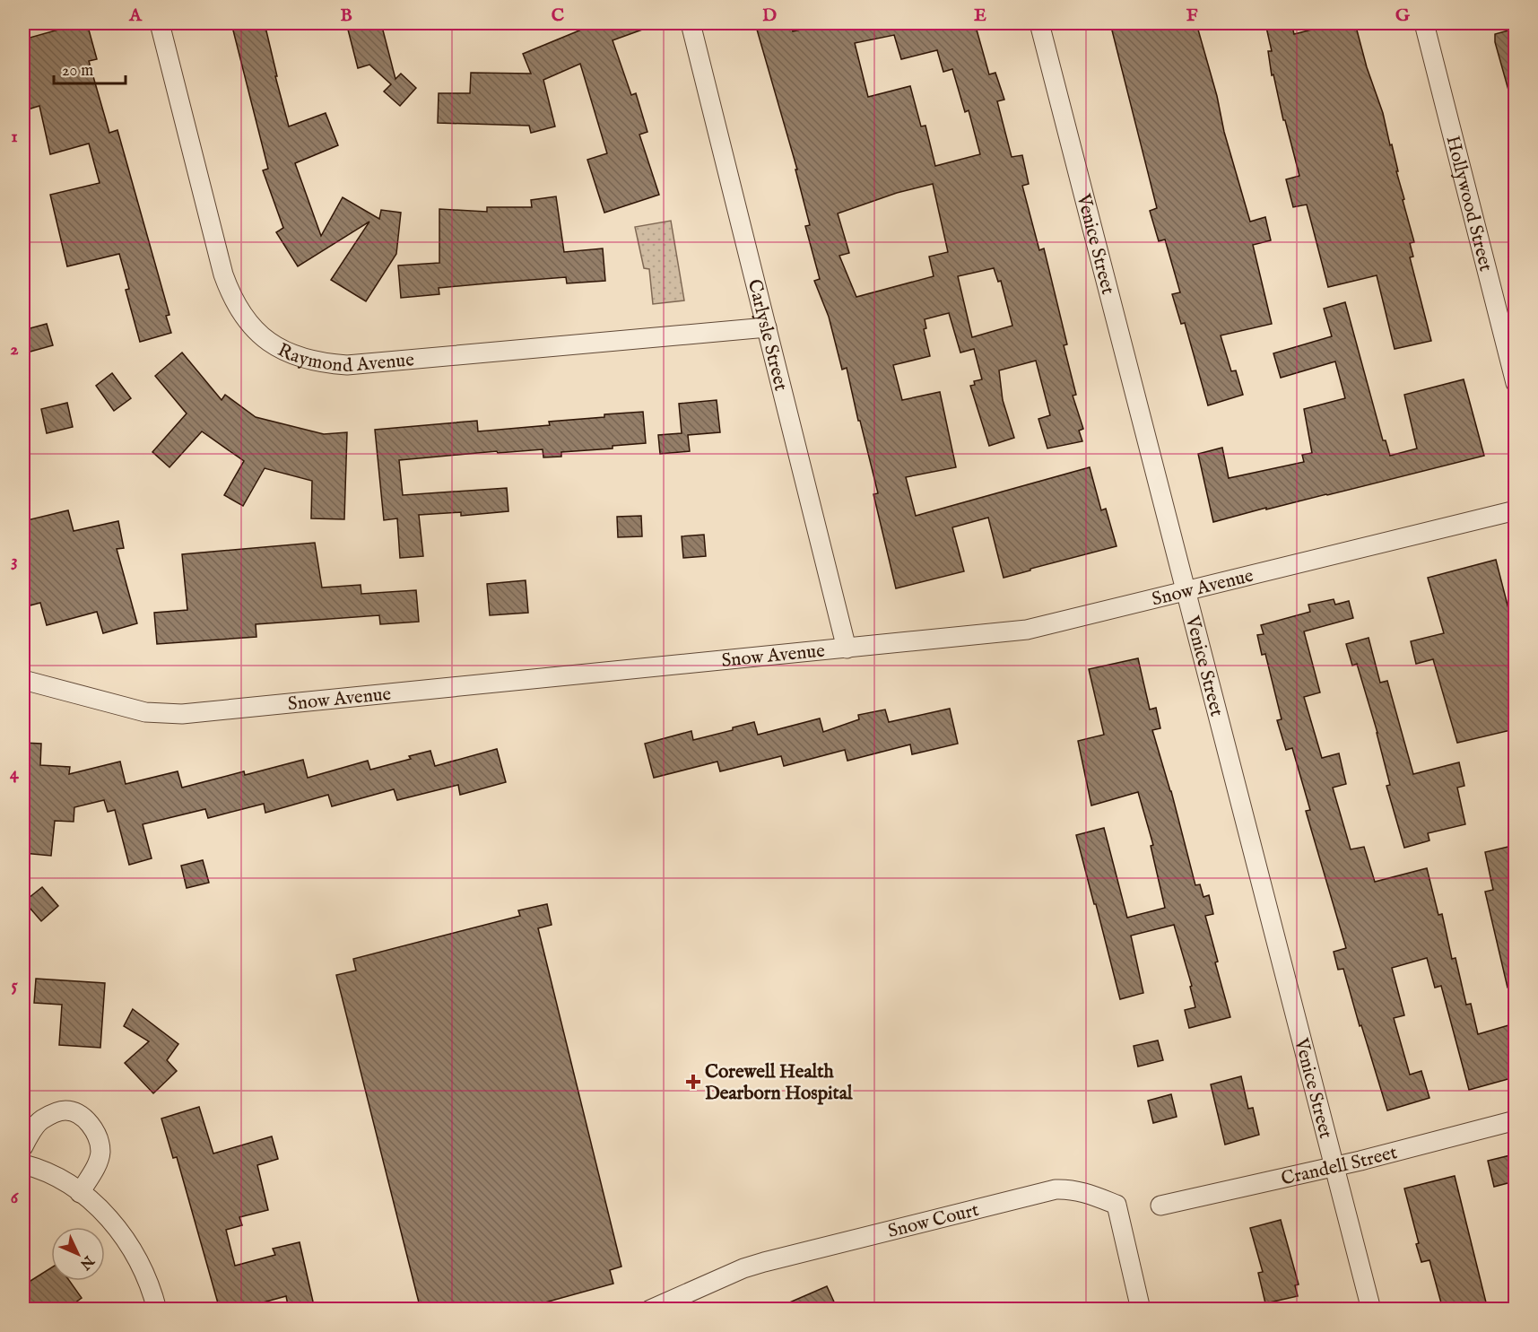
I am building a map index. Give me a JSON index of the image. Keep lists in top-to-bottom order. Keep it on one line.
{"streets":{"street":["Hollywood Street","Venice Street","Carlysle Street","Raymond Avenue","Snow Avenue","Crandell Street","Snow Court"]},"crossings":[["Venice Street","Snow Avenue"],["Venice Street","Crandell Street"],["Carlysle Street","Raymond Avenue"],["Carlysle Street","Snow Avenue"]],"places":{"health":["Corewell Health Dearborn Hospital"]},"scale_bar":"20 m","north":"bottom right","grid":{"columns":["A","B","C","D","E","F","G"],"rows":["1","2","3","4","5","6"]}}
